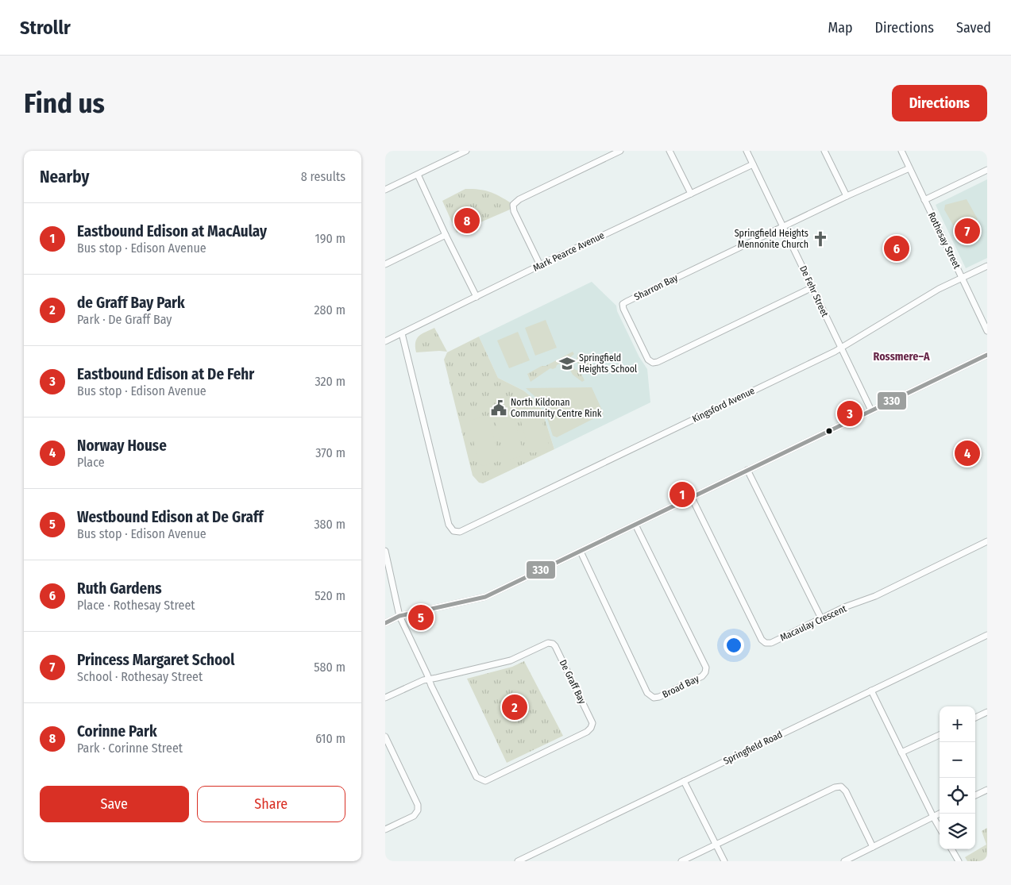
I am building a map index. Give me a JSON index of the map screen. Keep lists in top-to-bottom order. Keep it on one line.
{"streets":{"street":["Rothesay Street","Mark Pearce Avenue","Sharron Bay","De Fehr Street","Kingsford Avenue","Macaulay Crescent","De Graff Bay","Broad Bay","Springfield Road"]},"crossings":[["Rothesay Street","Sharron Bay"],["Rothesay Street","Kingsford Avenue"],["Mark Pearce Avenue","De Fehr Street"],["Mark Pearce Avenue","Kingsford Avenue"],["Sharron Bay","De Fehr Street"],["De Fehr Street","Kingsford Avenue"]],"districts":["Rossmere–A"],"places":{"church":["Springfield Heights Mennonite Church"],"school or university":["Springfield Heights School"],"public building":["North Kildonan Community Centre Rink"]},"lines":["transit line 330"],"page":{"header":"Strollr","nav":["Map","Directions","Saved"],"buttons":["Directions",["Save","Share"]],"title":"Find us","heading":["Nearby","8 results"],"list":[{"mark":"1","name":"Eastbound Edison at MacAulay","note":"Bus stop · Edison Avenue","value":"190 m"},{"mark":"2","name":"de Graff Bay Park","note":"Park · De Graff Bay","value":"280 m"},{"mark":"3","name":"Eastbound Edison at De Fehr","note":"Bus stop · Edison Avenue","value":"320 m"},{"mark":"4","name":"Norway House","note":"Place","value":"370 m"},{"mark":"5","name":"Westbound Edison at De Graff","note":"Bus stop · Edison Avenue","value":"380 m"},{"mark":"6","name":"Ruth Gardens","note":"Place · Rothesay Street","value":"520 m"},{"mark":"7","name":"Princess Margaret School","note":"School · Rothesay Street","value":"580 m"},{"mark":"8","name":"Corinne Park","note":"Park · Corinne Street","value":"610 m"}],"pins":["8","7","6","3","4","1","5","2"],"map_buttons":["+","−"]}}
